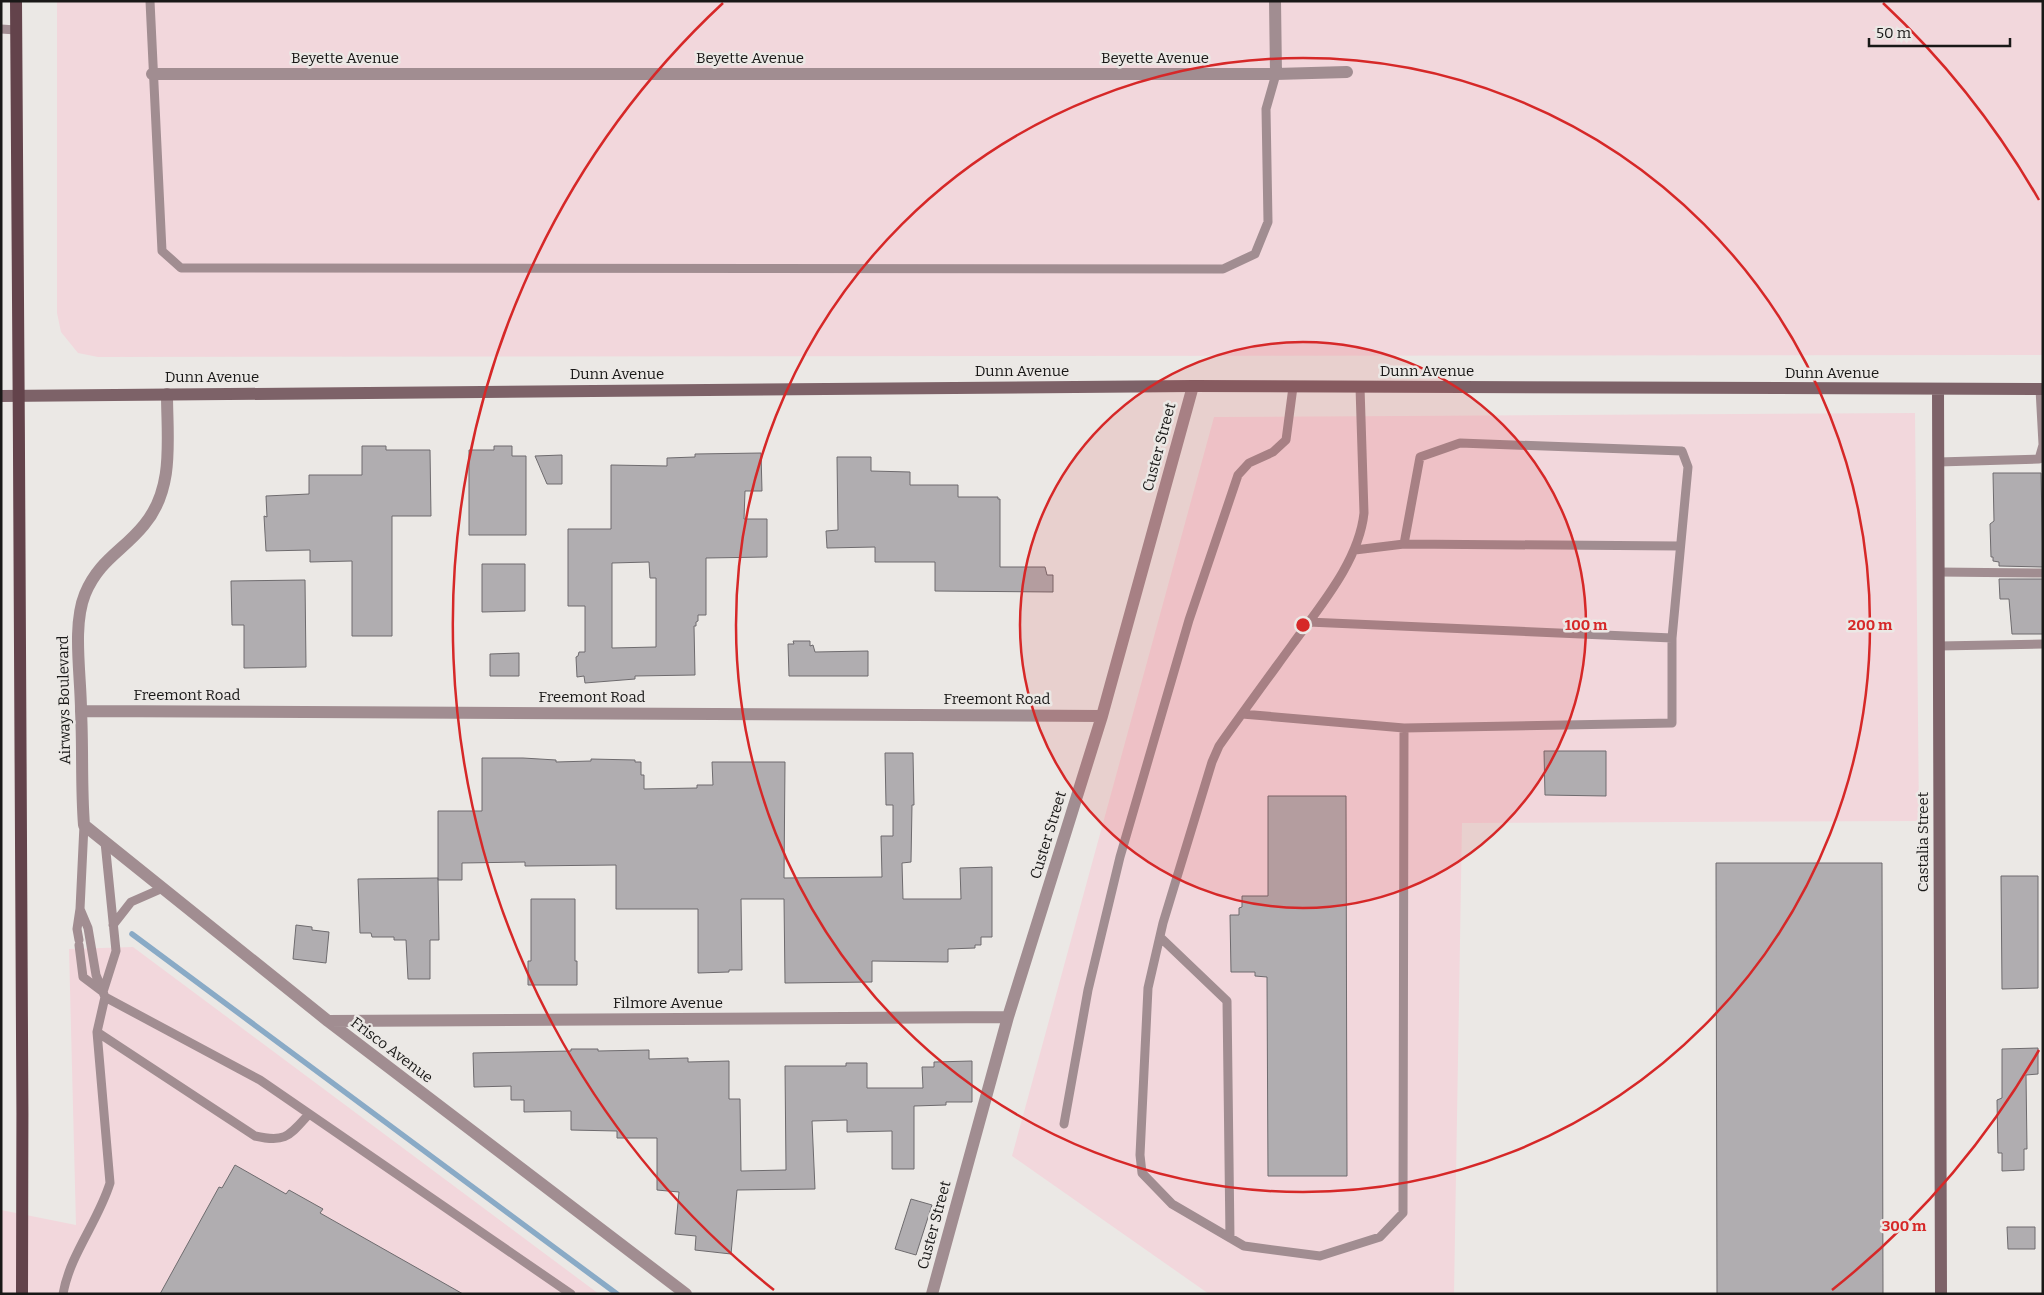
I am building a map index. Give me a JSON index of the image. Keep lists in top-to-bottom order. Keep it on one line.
{"streets":{"main road":["Dunn Avenue","Castalia Street"],"street":["Beyette Avenue","Custer Street","Freemont Road","Airways Boulevard","Filmore Avenue","Frisco Avenue"]},"crossings":[["Dunn Avenue","Custer Street"],["Dunn Avenue","Airways Boulevard"],["Dunn Avenue","Castalia Street"],["Custer Street","Freemont Road"],["Custer Street","Filmore Avenue"],["Freemont Road","Airways Boulevard"],["Airways Boulevard","Frisco Avenue"],["Filmore Avenue","Frisco Avenue"]],"scale_bar":"50 m","rings":["100 m","200 m","300 m"]}
